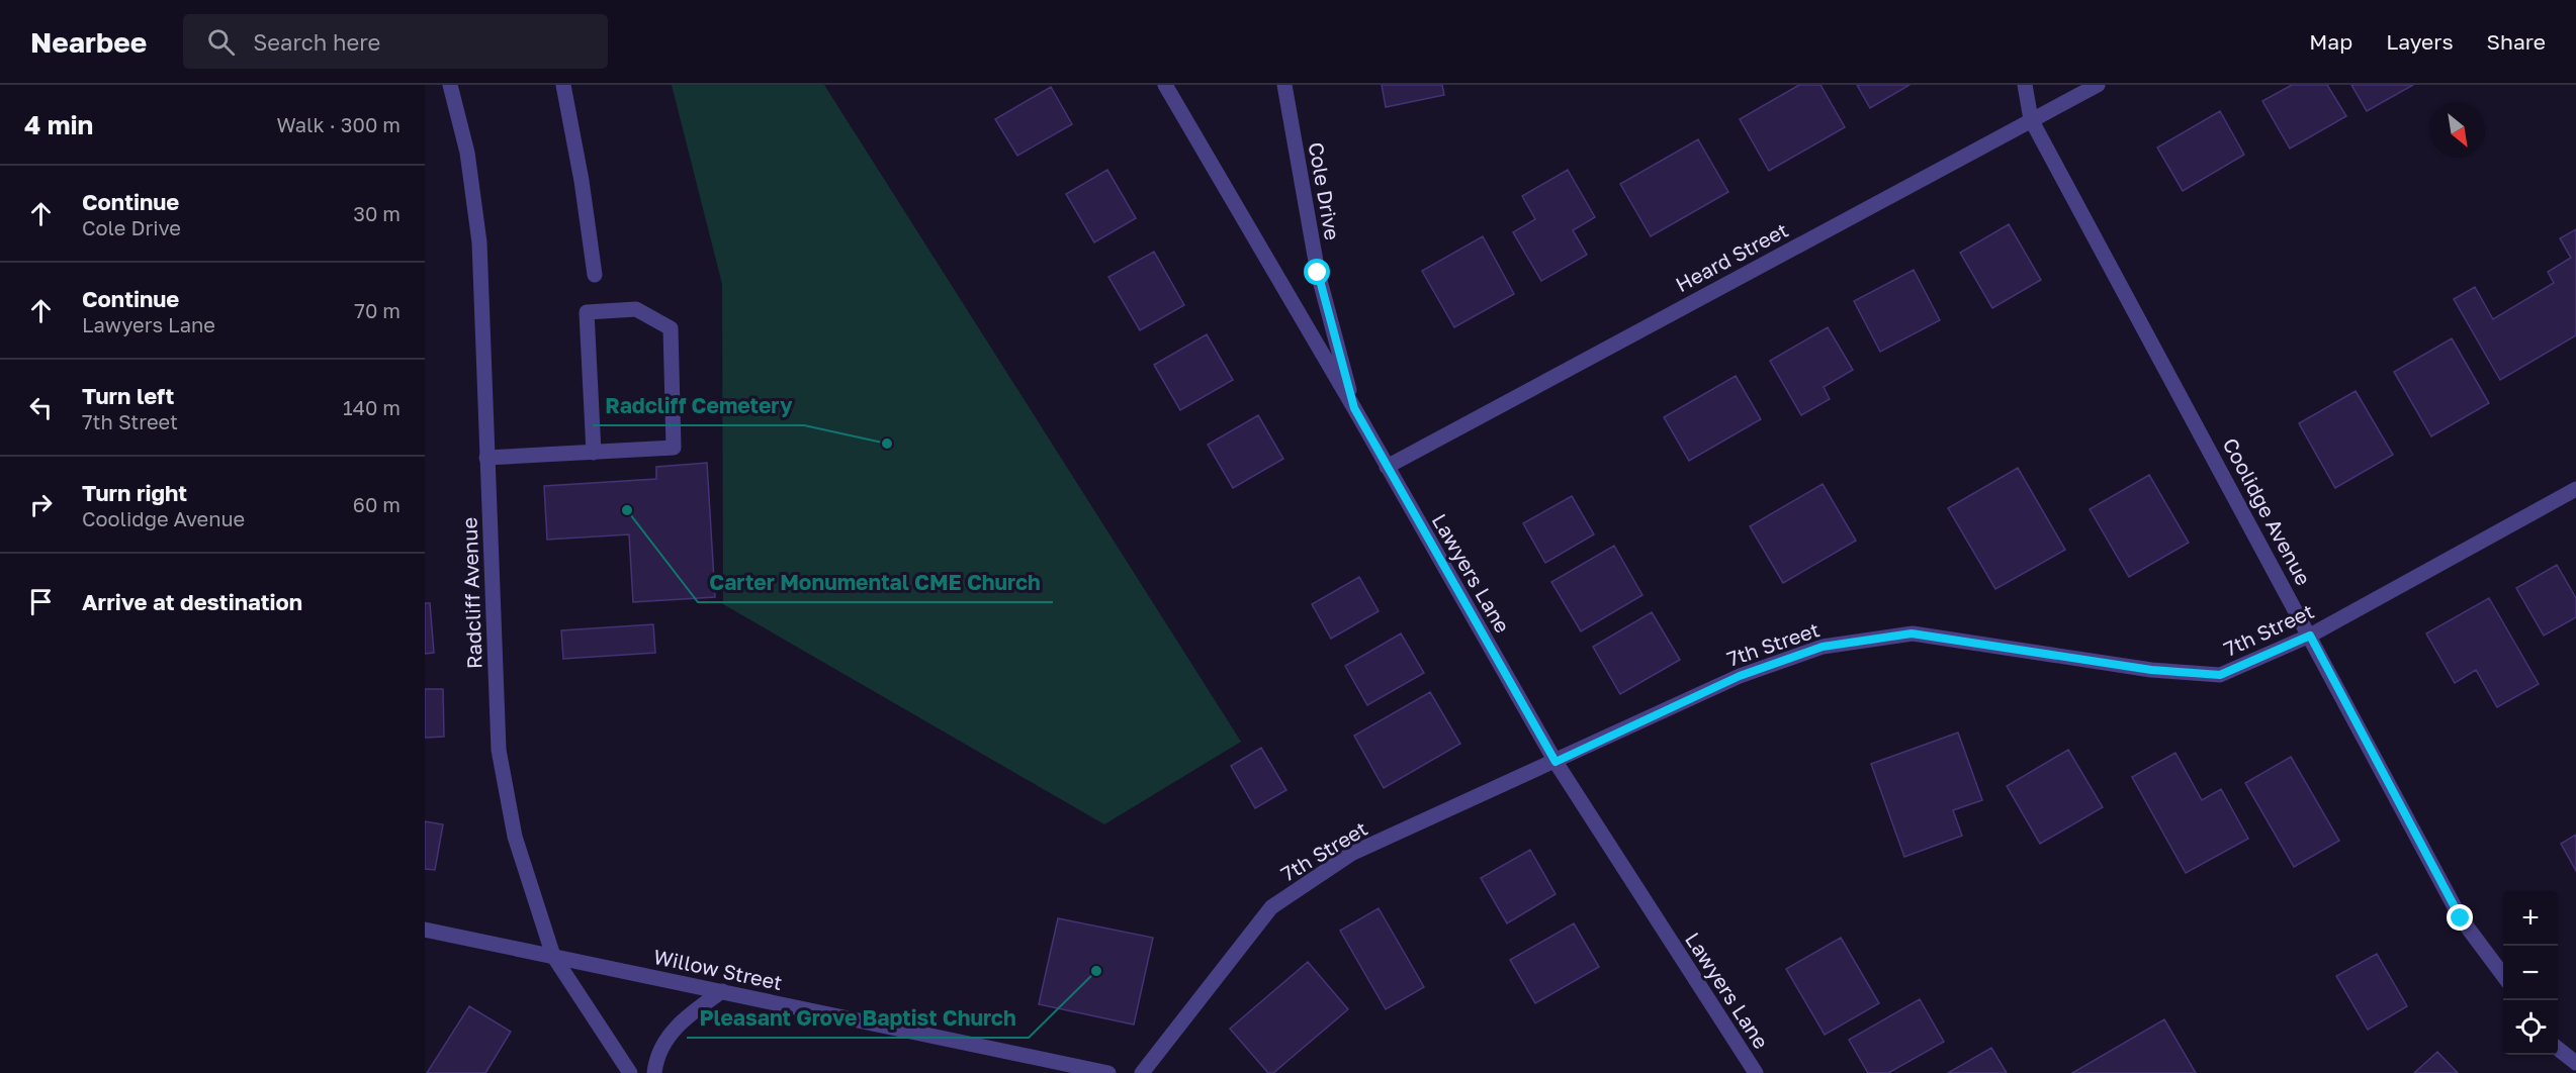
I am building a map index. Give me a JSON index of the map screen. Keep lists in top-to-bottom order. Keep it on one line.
{"streets":{"street":["Cole Drive","Heard Street","Coolidge Avenue","Lawyers Lane","Radcliff Avenue","7th Street","Willow Street"]},"crossings":[["Cole Drive","Lawyers Lane"],["Heard Street","Coolidge Avenue"],["Heard Street","Lawyers Lane"],["Coolidge Avenue","7th Street"],["Lawyers Lane","7th Street"],["Radcliff Avenue","Willow Street"]],"places":["Radcliff Cemetery","Carter Monumental CME Church","Pleasant Grove Baptist Church"],"north":"bottom right","page":{"header":"Nearbee","search":"Search here","nav":["Map","Layers","Share"],"heading":["4 min","Walk · 300 m"],"list":[["Continue","Cole Drive","30 m"],["Continue","Lawyers Lane","70 m"],["Turn left","7th Street","140 m"],["Turn right","Coolidge Avenue","60 m"],"Arrive at destination"],"map_buttons":["+","−"]}}
